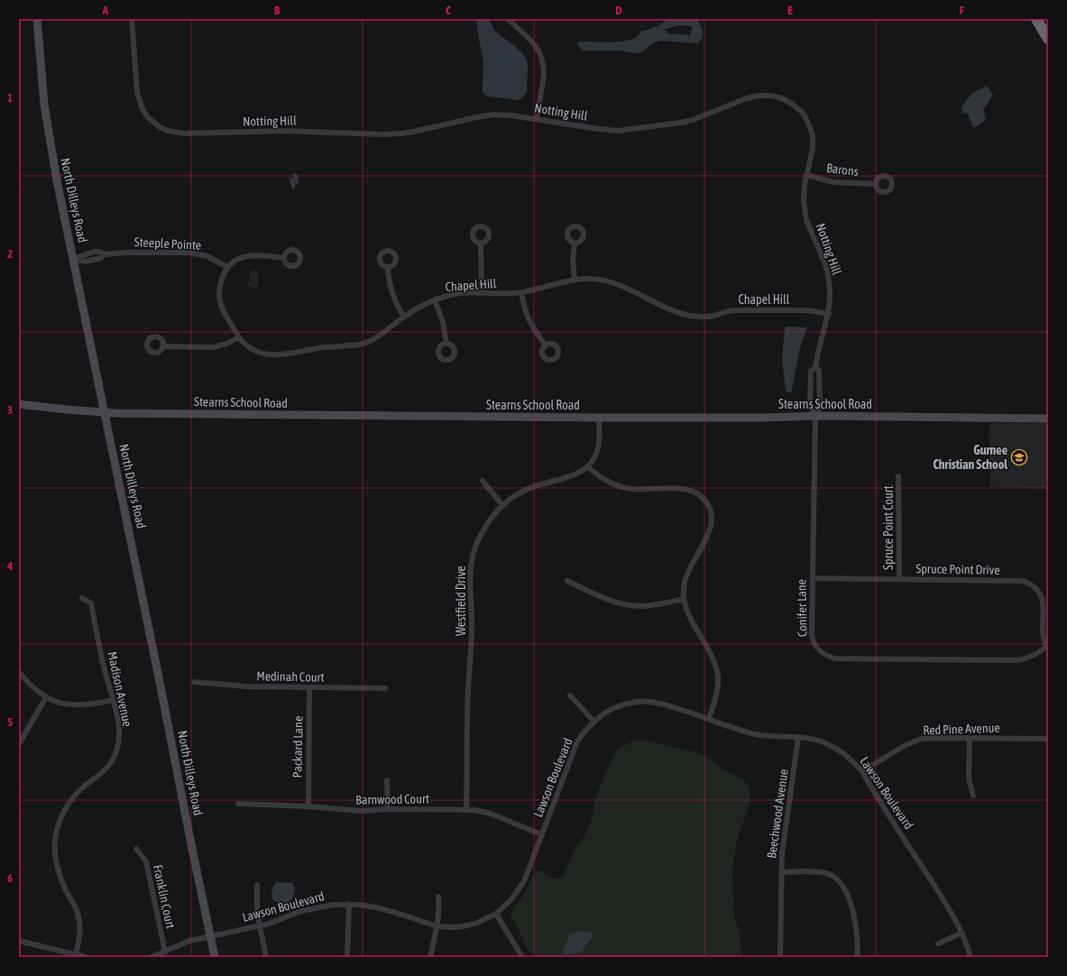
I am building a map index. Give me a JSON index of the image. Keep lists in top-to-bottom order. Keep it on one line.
{"streets":{"main road":["North Dilleys Road","Stearns School Road"],"street":["Notting Hill","Barons","Steeple Pointe","Chapel Hill","Spruce Point Court","Spruce Point Drive","Westfield Drive","Conifer Lane","Medinah Court","Madison Avenue","Red Pine Avenue","Packard Lane","Lawson Boulevard","Barnwood Court","Beechwood Avenue","Franklin Court"]},"crossings":[["Notting Hill","Barons"],["Notting Hill","Chapel Hill"],["Notting Hill","Stearns School Road"],["Notting Hill","Conifer Lane"],["North Dilleys Road","Steeple Pointe"],["North Dilleys Road","Stearns School Road"],["North Dilleys Road","Lawson Boulevard"],["Steeple Pointe","Chapel Hill"],["Stearns School Road","Conifer Lane"],["Spruce Point Court","Spruce Point Drive"],["Spruce Point Drive","Conifer Lane"],["Westfield Drive","Barnwood Court"],["Medinah Court","Packard Lane"],["Red Pine Avenue","Lawson Boulevard"],["Packard Lane","Barnwood Court"],["Lawson Boulevard","Barnwood Court"],["Lawson Boulevard","Beechwood Avenue"],["Lawson Boulevard","Franklin Court"]],"places":{"school or university":["Gurnee Christian School"]},"grid":{"columns":["A","B","C","D","E","F"],"rows":["1","2","3","4","5","6"]}}
